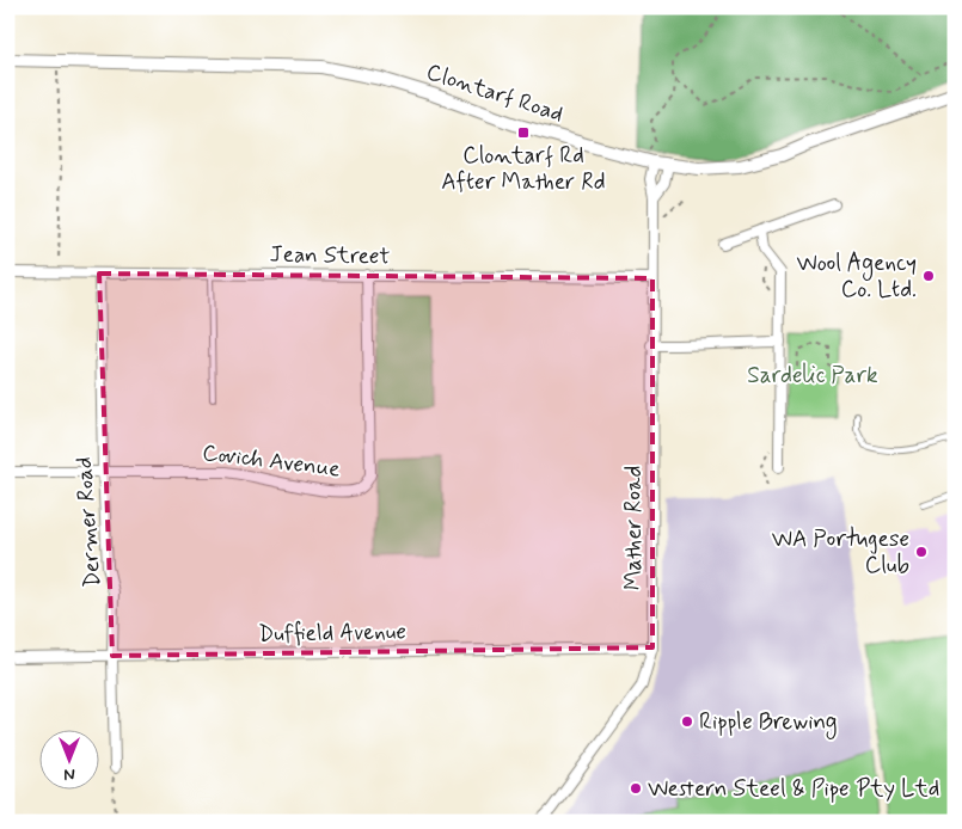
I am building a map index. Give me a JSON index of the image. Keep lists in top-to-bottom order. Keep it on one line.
{"streets":{"street":["Clontarf Road","Jean Street","Covich Avenue","Dermer Road","Mather Road","Duffield Avenue"]},"crossings":[["Clontarf Road","Mather Road"],["Jean Street","Covich Avenue"],["Jean Street","Dermer Road"],["Jean Street","Mather Road"],["Covich Avenue","Dermer Road"],["Dermer Road","Duffield Avenue"],["Mather Road","Duffield Avenue"]],"parks":["Sardelic Park"],"places":{"transit":["Clontarf Rd After Mather Rd"],"other":["Wool Agency Co. Ltd.","WA Portugese Club","Ripple Brewing","Western Steel & Pipe Pty Ltd"]},"north":"bottom"}
